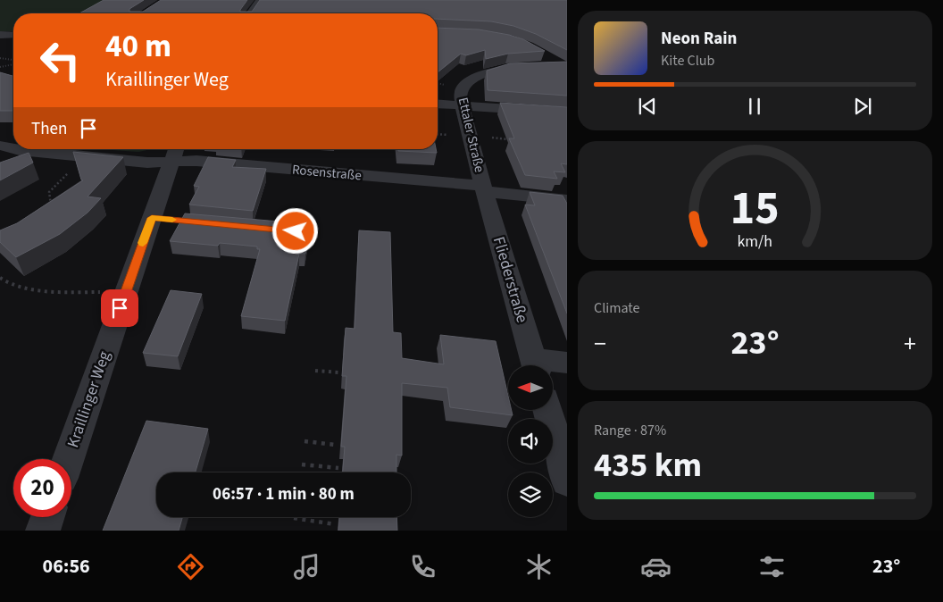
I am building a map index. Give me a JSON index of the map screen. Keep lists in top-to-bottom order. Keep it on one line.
{"streets":{"street":["Ettaler Straße","Rosenstraße","Fliederstraße","Kraillinger Weg"]},"crossings":[["Ettaler Straße","Rosenstraße"],["Ettaler Straße","Fliederstraße"],["Rosenstraße","Fliederstraße"],["Rosenstraße","Kraillinger Weg"]],"north":"left","page":{"turn":["40 m","Kraillinger Weg"],"song":["Neon Rain","Kite Club"],"then":"Then","tile":["Climate",["Range · 87%","435 km"]],"heat":["−","23°","+"],"limit":"20","trip":"06:57 · 1 min · 80 m","tabs":["06:56","23°"],"gauge":["15","km/h"]}}
